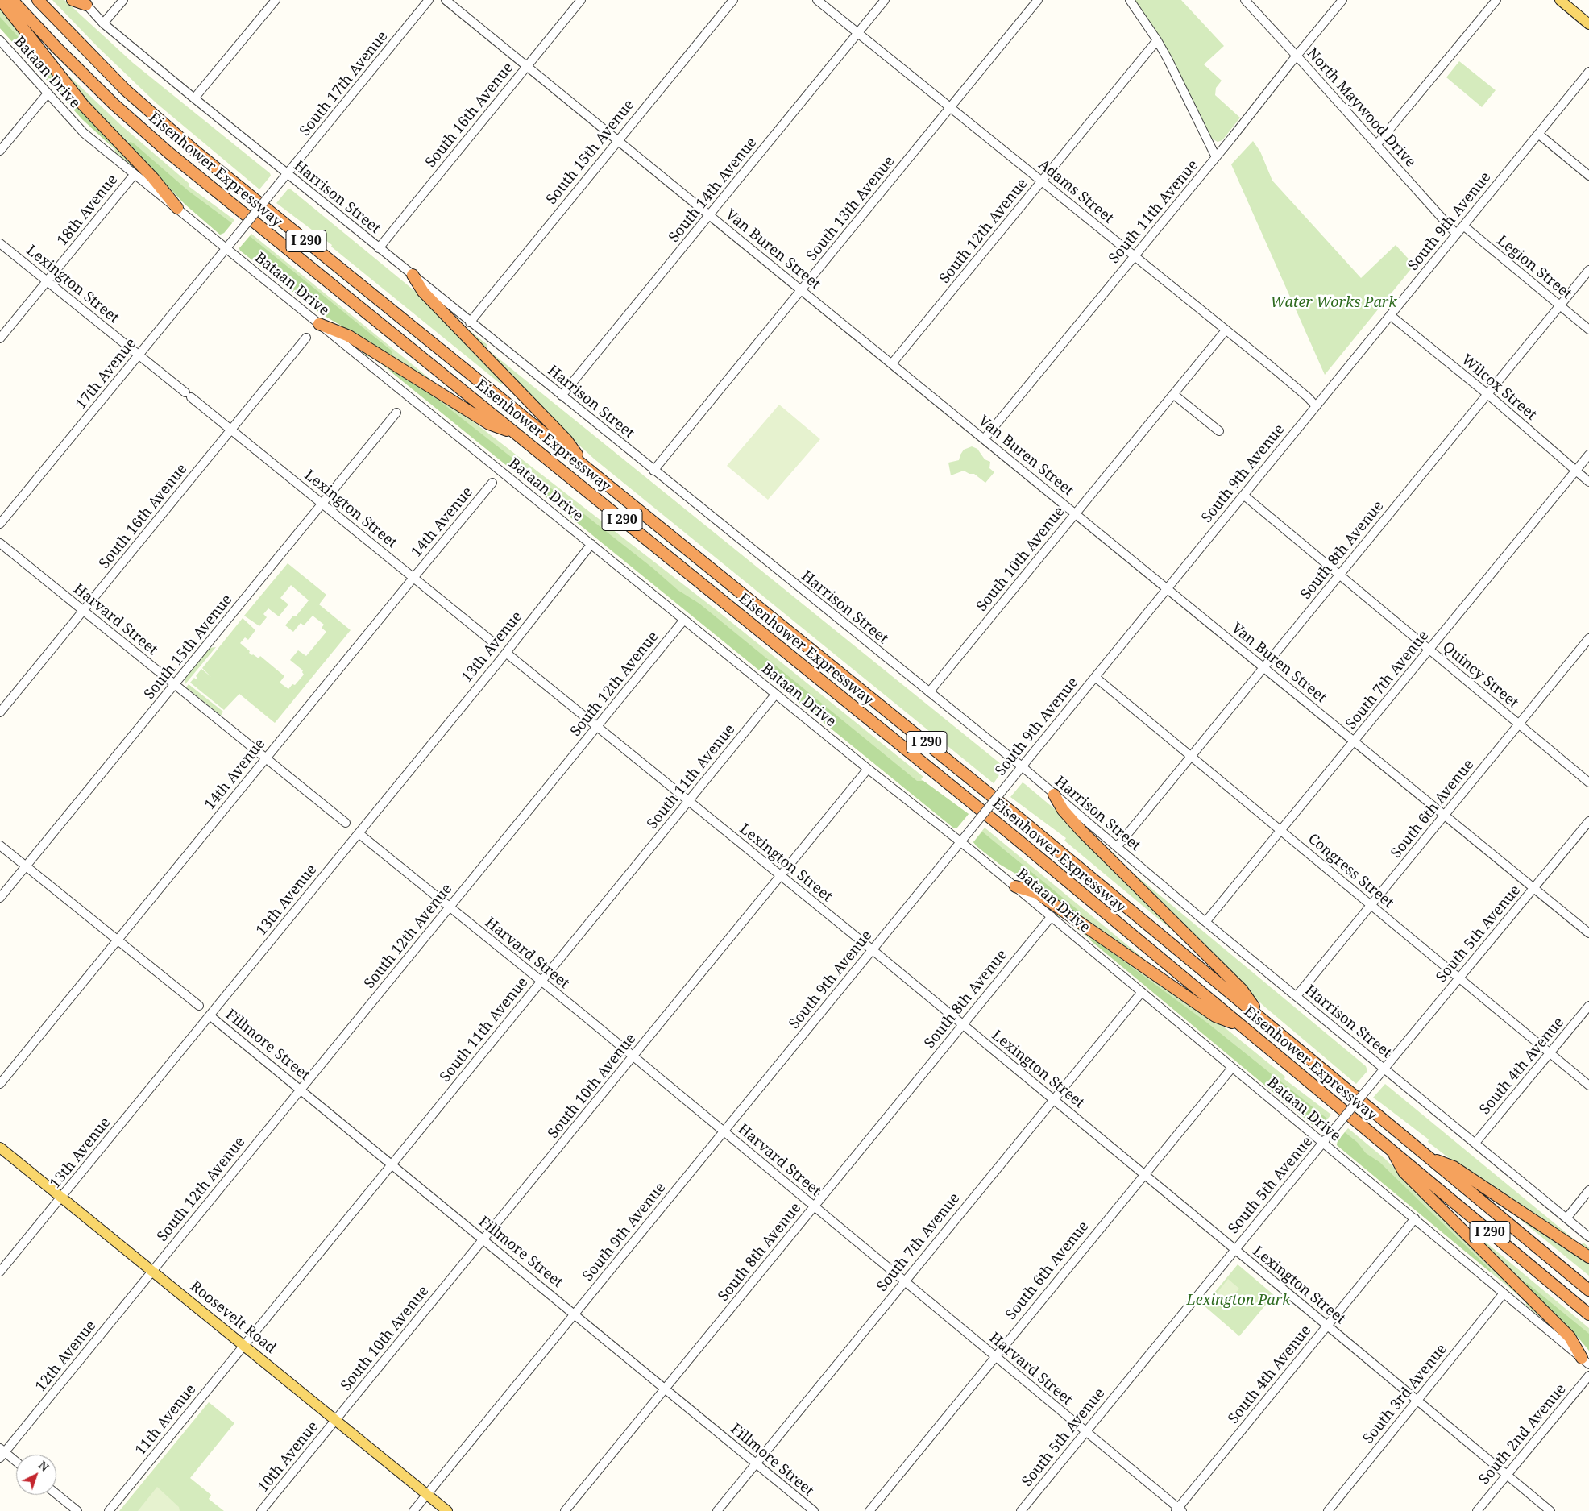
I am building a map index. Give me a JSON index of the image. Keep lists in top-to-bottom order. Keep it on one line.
{"streets":{"highway":["Eisenhower Expressway","I 290"],"main road":["Roosevelt Road"],"street":["Bataan Drive","South 17th Avenue","North Maywood Drive","South 16th Avenue","South 15th Avenue","South 14th Avenue","Adams Street","Harrison Street","South 13th Avenue","18th Avenue","South 11th Avenue","South 9th Avenue","South 12th Avenue","Van Buren Street","Legion Street","Lexington Street","17th Avenue","Wilcox Street","14th Avenue","South 8th Avenue","South 10th Avenue","Harvard Street","13th Avenue","Quincy Street","South 7th Avenue","South 6th Avenue","Congress Street","South 5th Avenue","Fillmore Street","South 4th Avenue","12th Avenue","South 3rd Avenue","11th Avenue","South 2nd Avenue","10th Avenue"]},"crossings":[["Bataan Drive","18th Avenue"],["Bataan Drive","South 11th Avenue"],["Bataan Drive","South 9th Avenue"],["Bataan Drive","South 12th Avenue"],["Bataan Drive","17th Avenue"],["Bataan Drive","South 8th Avenue"],["Bataan Drive","South 10th Avenue"],["Bataan Drive","13th Avenue"],["Bataan Drive","South 7th Avenue"],["Bataan Drive","South 6th Avenue"],["Bataan Drive","South 5th Avenue"],["Bataan Drive","South 4th Avenue"],["Bataan Drive","South 3rd Avenue"],["South 17th Avenue","Harrison Street"],["South 17th Avenue","17th Avenue"],["North Maywood Drive","South 11th Avenue"],["North Maywood Drive","South 9th Avenue"],["South 16th Avenue","Harrison Street"],["South 16th Avenue","Van Buren Street"],["South 16th Avenue","Lexington Street"],["South 16th Avenue","Harvard Street"],["South 15th Avenue","Harrison Street"],["South 15th Avenue","Van Buren Street"],["South 15th Avenue","Lexington Street"],["South 15th Avenue","Harvard Street"],["South 14th Avenue","Adams Street"],["South 14th Avenue","Harrison Street"],["South 14th Avenue","Van Buren Street"],["Adams Street","South 13th Avenue"],["Adams Street","South 11th Avenue"],["Adams Street","South 9th Avenue"],["Adams Street","South 12th Avenue"],["Adams Street","South 10th Avenue"],["Harrison Street","South 13th Avenue"],["Harrison Street","South 9th Avenue"],["Harrison Street","South 8th Avenue"],["Harrison Street","South 10th Avenue"],["Harrison Street","South 7th Avenue"],["Harrison Street","South 6th Avenue"],["Harrison Street","South 5th Avenue"],["Harrison Street","South 4th Avenue"],["South 13th Avenue","Van Buren Street"],["18th Avenue","Lexington Street"],["South 11th Avenue","Van Buren Street"],["South 11th Avenue","Lexington Street"],["South 11th Avenue","Harvard Street"],["South 11th Avenue","Fillmore Street"],["South 11th Avenue","Roosevelt Road"],["South 11th Avenue","11th Avenue"],["South 9th Avenue","Van Buren Street"],["South 9th Avenue","Legion Street"],["South 9th Avenue","Lexington Street"],["South 9th Avenue","Wilcox Street"],["South 9th Avenue","Harvard Street"],["South 9th Avenue","Quincy Street"],["South 9th Avenue","Congress Street"],["South 9th Avenue","Fillmore Street"],["South 9th Avenue","Roosevelt Road"],["South 12th Avenue","Van Buren Street"],["South 12th Avenue","Lexington Street"],["South 12th Avenue","Harvard Street"],["South 12th Avenue","Fillmore Street"],["South 12th Avenue","Roosevelt Road"],["South 12th Avenue","12th Avenue"],["Van Buren Street","South 8th Avenue"],["Van Buren Street","South 10th Avenue"],["Van Buren Street","South 7th Avenue"],["Van Buren Street","South 6th Avenue"],["Van Buren Street","South 5th Avenue"],["Legion Street","South 8th Avenue"],["Lexington Street","17th Avenue"],["Lexington Street","14th Avenue"],["Lexington Street","South 8th Avenue"],["Lexington Street","South 10th Avenue"],["Lexington Street","13th Avenue"],["Lexington Street","South 7th Avenue"],["Lexington Street","South 6th Avenue"],["Lexington Street","South 5th Avenue"],["Lexington Street","South 4th Avenue"],["Lexington Street","South 3rd Avenue"],["Lexington Street","South 2nd Avenue"],["Wilcox Street","South 8th Avenue"],["Wilcox Street","South 7th Avenue"],["14th Avenue","Harvard Street"],["South 8th Avenue","Harvard Street"],["South 8th Avenue","Quincy Street"],["South 8th Avenue","Congress Street"],["South 8th Avenue","Fillmore Street"],["South 10th Avenue","Harvard Street"],["South 10th Avenue","Fillmore Street"],["South 10th Avenue","Roosevelt Road"],["South 10th Avenue","10th Avenue"],["Harvard Street","13th Avenue"],["Harvard Street","South 7th Avenue"],["Harvard Street","South 6th Avenue"],["Harvard Street","South 5th Avenue"],["Harvard Street","South 4th Avenue"],["13th Avenue","Fillmore Street"],["13th Avenue","Roosevelt Road"],["Quincy Street","South 7th Avenue"],["Quincy Street","South 6th Avenue"],["South 7th Avenue","Congress Street"],["South 7th Avenue","Fillmore Street"],["South 6th Avenue","Congress Street"],["Congress Street","South 5th Avenue"],["Congress Street","South 4th Avenue"],["Roosevelt Road","12th Avenue"],["Roosevelt Road","11th Avenue"],["Roosevelt Road","10th Avenue"]],"parks":["Water Works Park","Lexington Park"],"north":"top right"}
